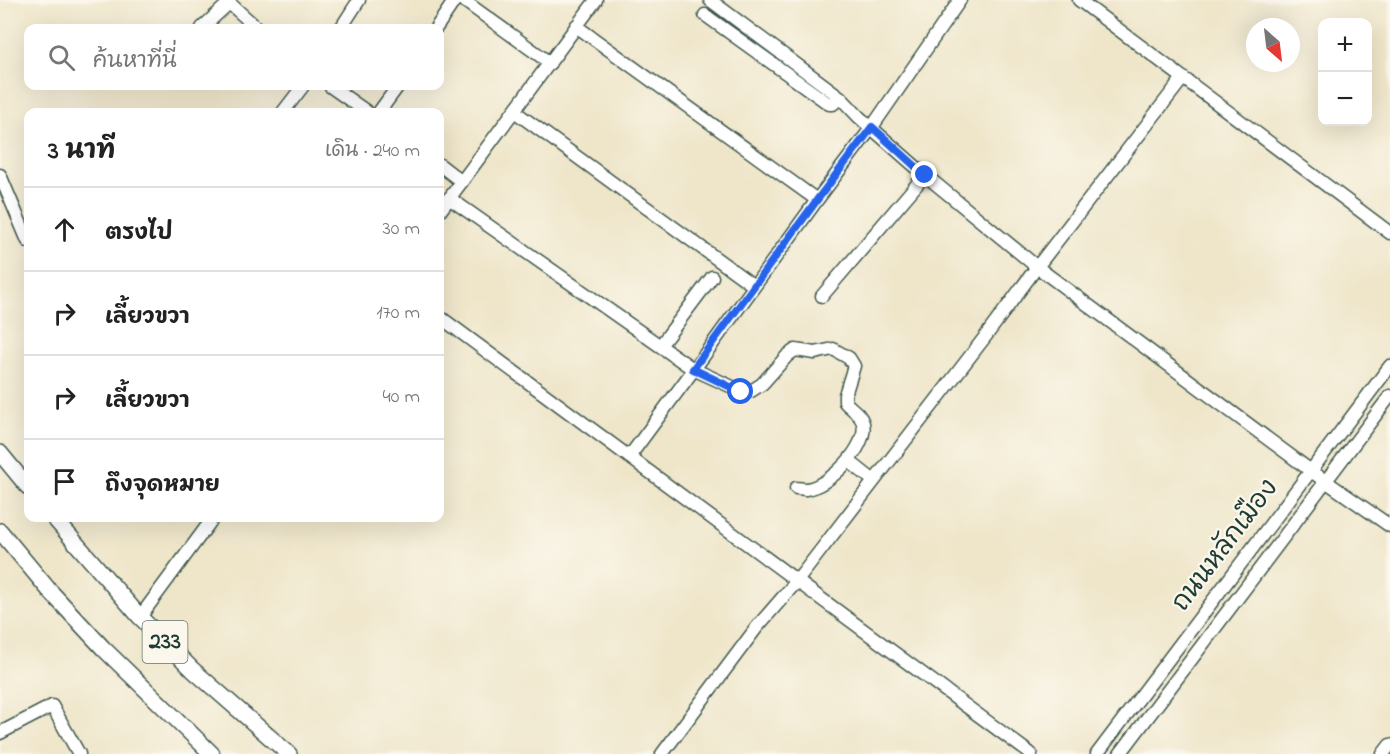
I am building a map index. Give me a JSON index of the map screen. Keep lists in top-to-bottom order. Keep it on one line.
{"streets":{"main road":["233"],"street":["ถนนหลักเมือง"]},"north":"bottom right","page":{"map_buttons":["+","−"],"search":"ค้นหาที่นี่","heading":["3 นาที","เดิน · 240 m"],"list":[["ตรงไป","30 m"],["เลี้ยวขวา","170 m"],["เลี้ยวขวา","40 m"],"ถึงจุดหมาย"]}}
